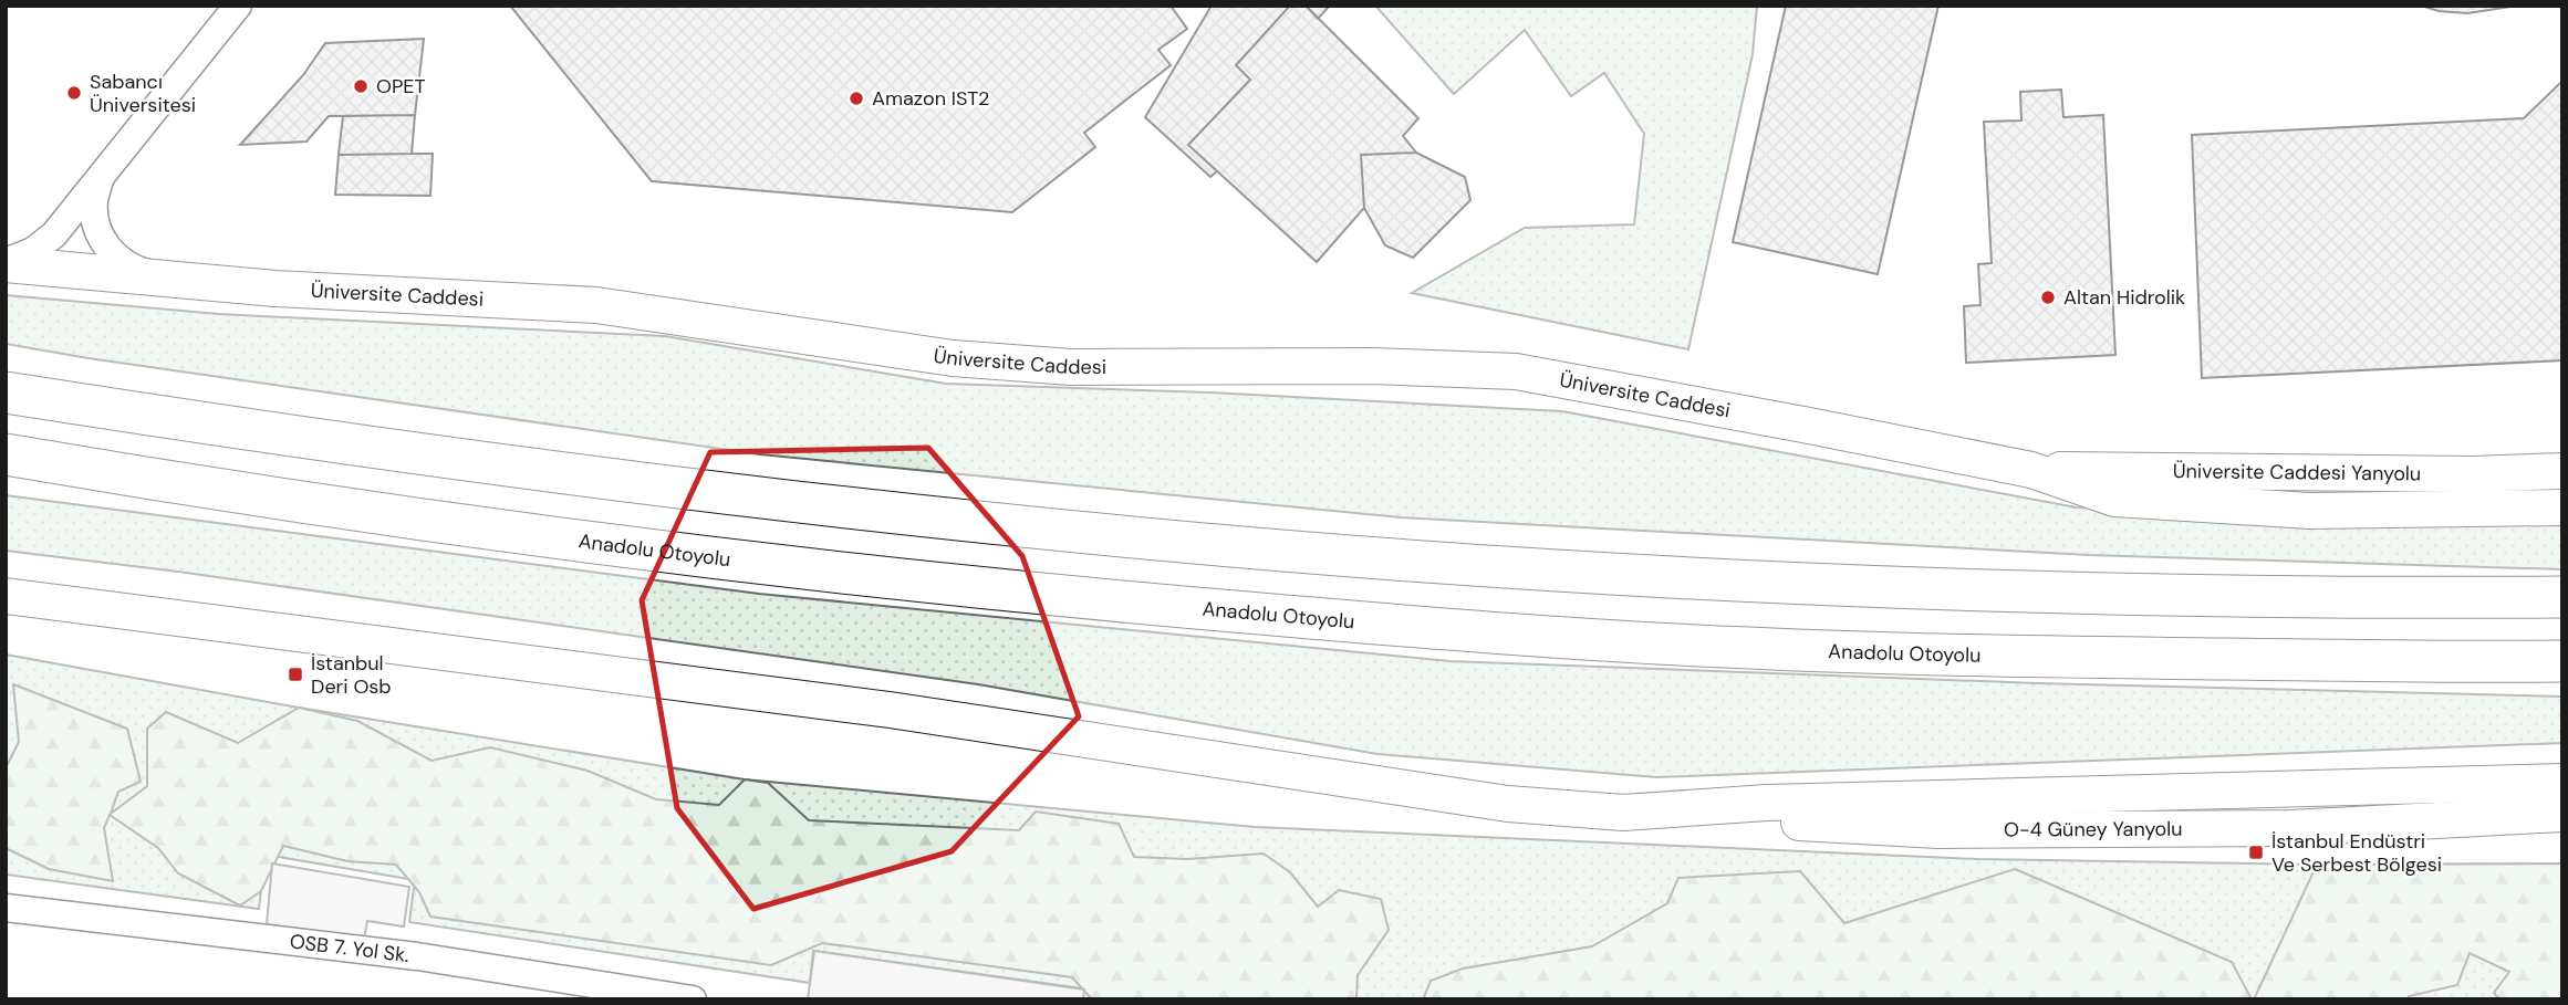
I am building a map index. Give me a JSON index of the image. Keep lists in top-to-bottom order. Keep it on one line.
{"streets":{"highway":["Anadolu Otoyolu"],"main road":["Üniversite Caddesi","Üniversite Caddesi Yanyolu","O-4 Güney Yanyolu"],"street":["OSB 7. Yol Sk."]},"crossings":[["Üniversite Caddesi","Üniversite Caddesi Yanyolu"]],"places":{"other":["OPET","Sabancı Üniversitesi","Amazon IST2","Altan Hidrolik"],"transit":["İstanbul Deri Osb","İstanbul Endüstri Ve Serbest Bölgesi"]}}
